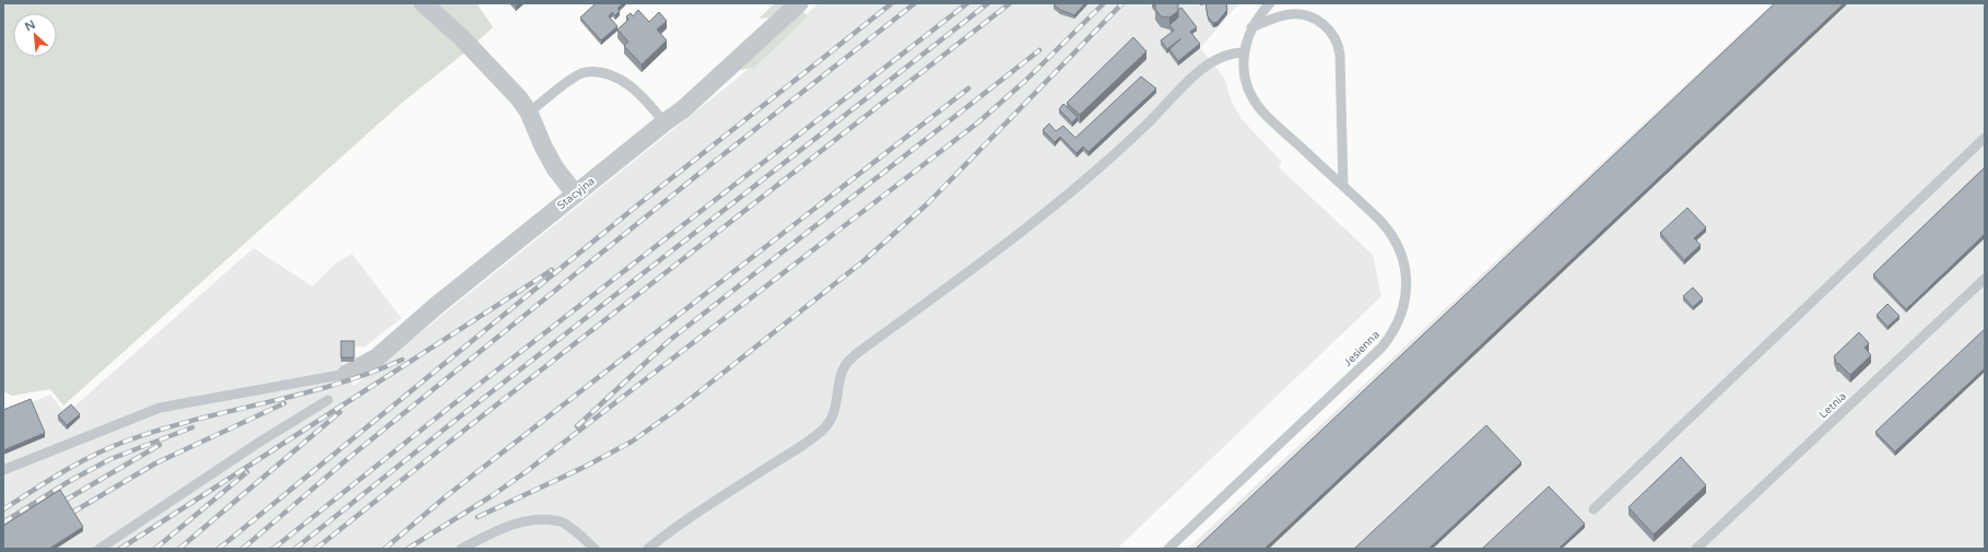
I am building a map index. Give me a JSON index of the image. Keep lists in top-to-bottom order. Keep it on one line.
{"streets":{"street":["Stacyjna"],"lane":["Jesienna","Letnia"]},"north":"top left"}
